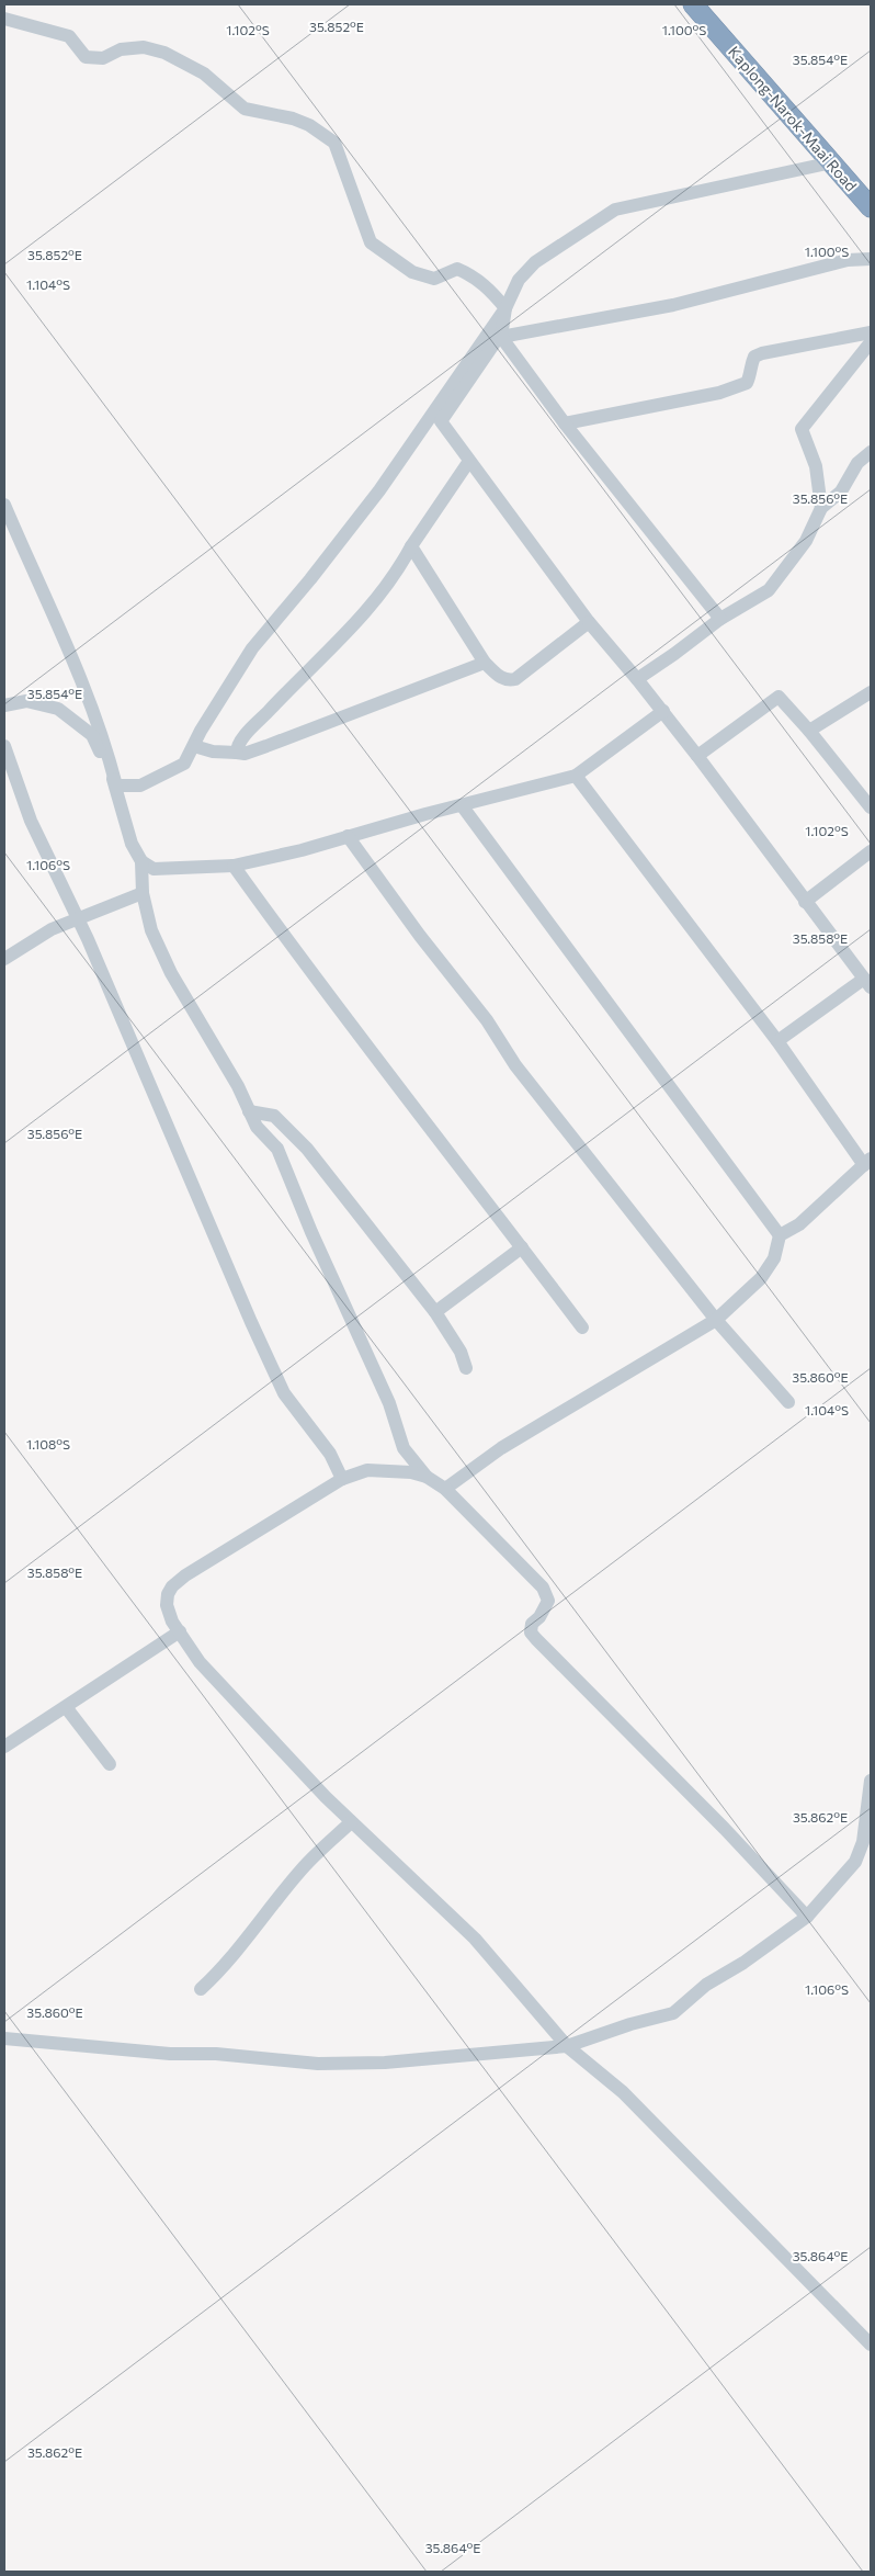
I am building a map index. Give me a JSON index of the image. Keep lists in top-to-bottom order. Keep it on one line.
{"streets":{"highway":["Kaplong-Narok-Maai Road"]},"coordinates":["35.852°E","1.102°S","1.100°S","35.854°E","1.104°S","35.856°E","1.106°S","35.858°E","35.860°E","1.108°S","35.862°E","35.864°E"]}
